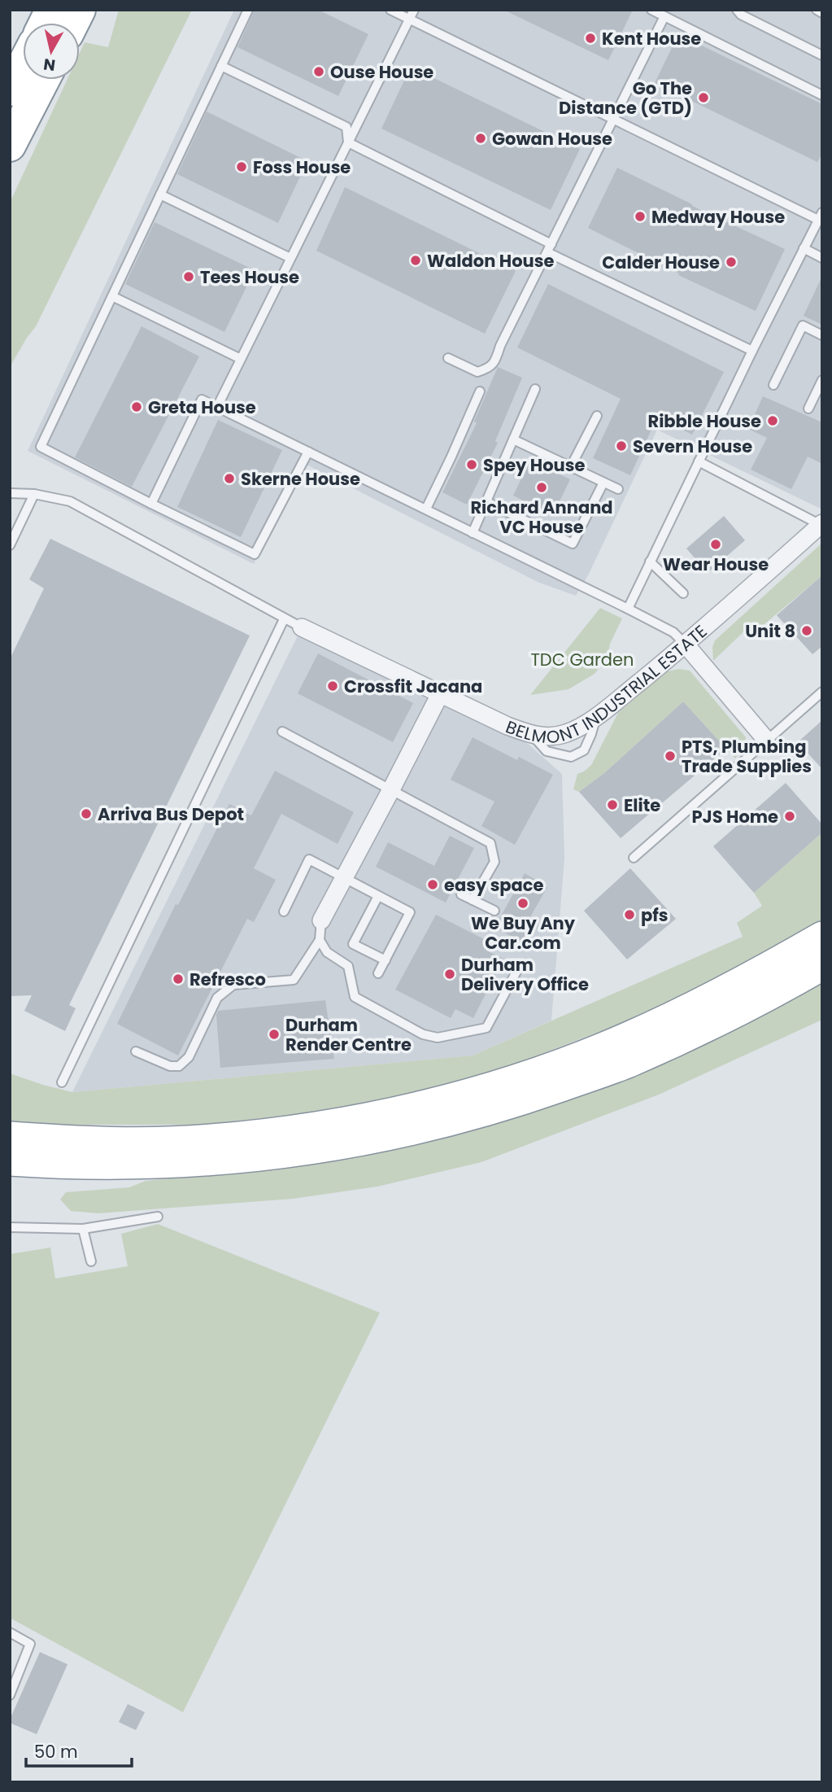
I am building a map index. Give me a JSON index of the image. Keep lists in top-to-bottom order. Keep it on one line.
{"streets":{"street":["BELMONT INDUSTRIAL ESTATE"]},"parks":["TDC Garden"],"places":["Kent House","Ouse House","Go The Distance (GTD)","Gowan House","Foss House","Medway House","Waldon House","Calder House","Tees House","Greta House","Ribble House","Severn House","Spey House","Skerne House","Richard Annand VC House","Wear House","Unit 8","Crossfit Jacana","PTS, Plumbing Trade Supplies","Elite","Arriva Bus Depot","PJS Home","easy space","We Buy Any Car.com","pfs","Durham Delivery Office","Refresco","Durham Render Centre"],"scale_bar":"50 m","north":"bottom"}
